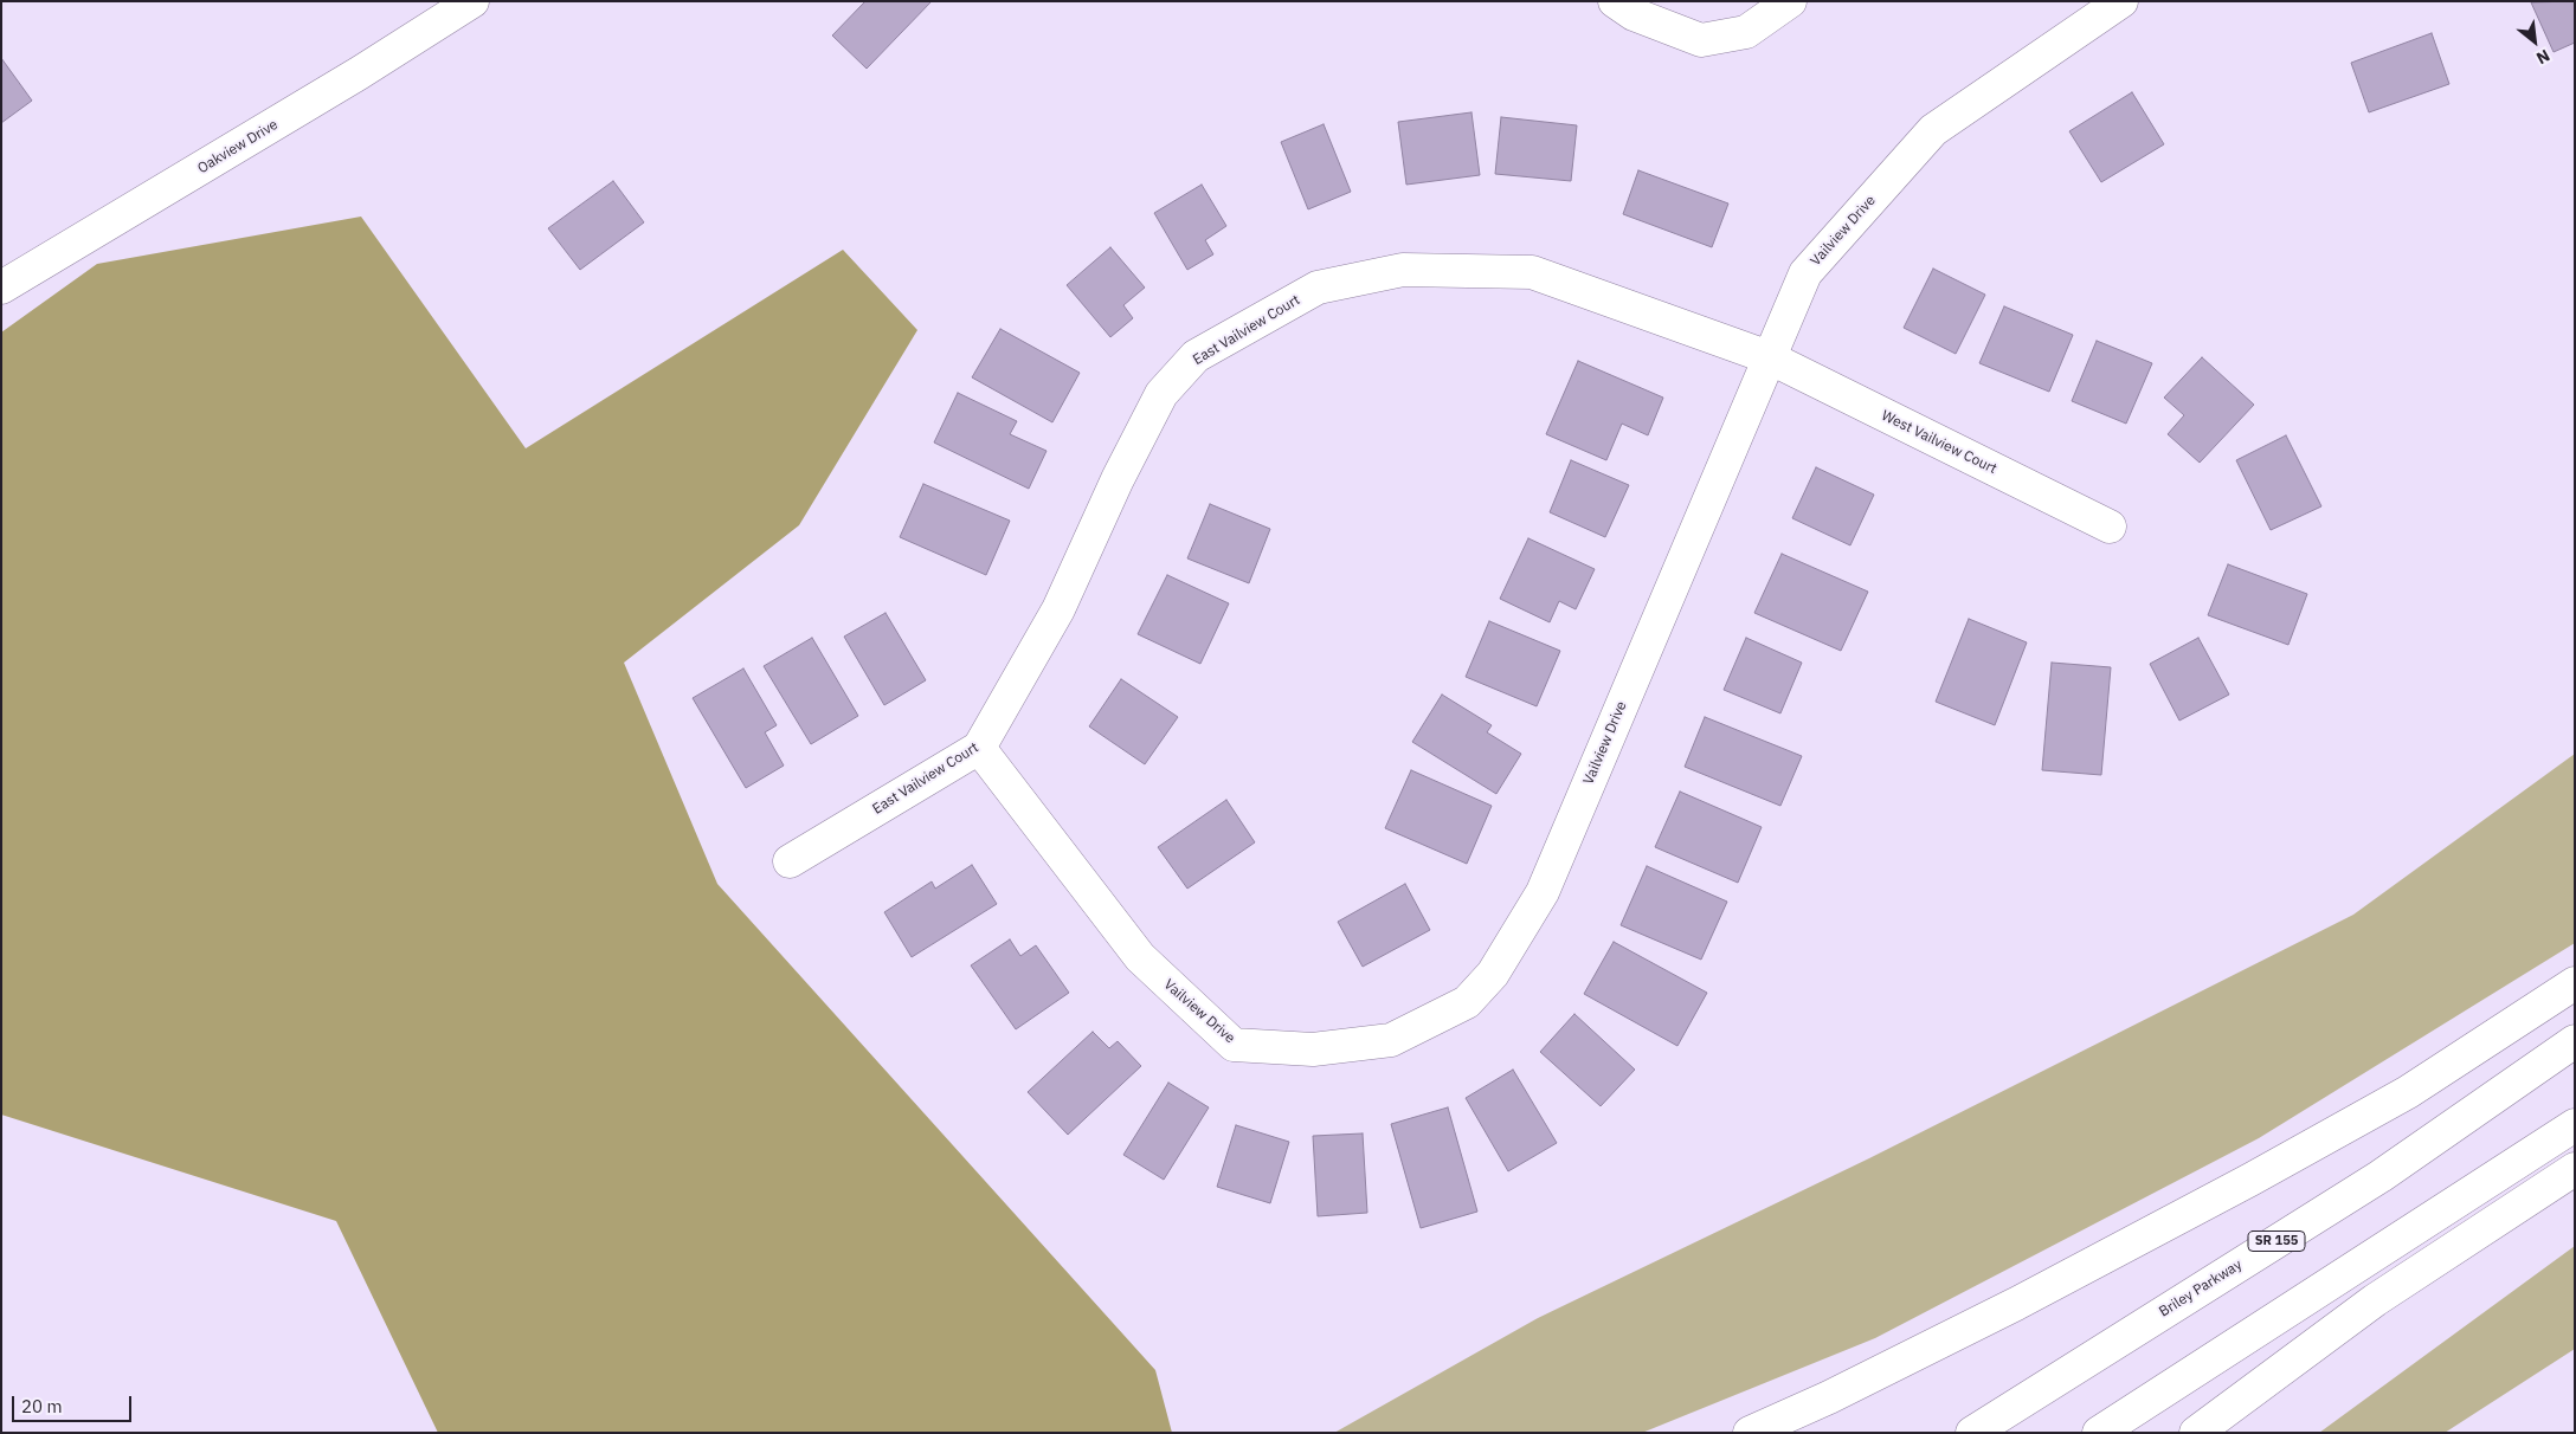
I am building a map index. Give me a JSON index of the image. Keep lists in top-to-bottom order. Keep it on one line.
{"streets":{"main road":["Oakview Drive","Vailview Drive","East Vailview Court","West Vailview Court","SR 155","Briley Parkway"]},"crossings":[["Vailview Drive","East Vailview Court"],["Vailview Drive","West Vailview Court"],["East Vailview Court","West Vailview Court"]],"scale_bar":"20 m","north":"bottom right"}
